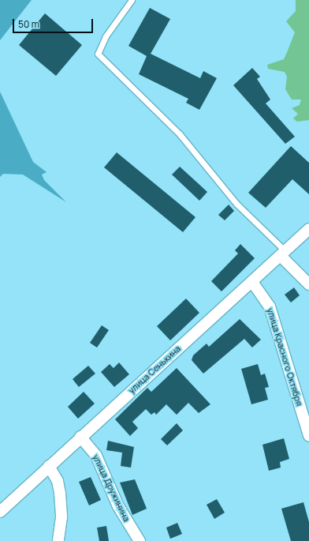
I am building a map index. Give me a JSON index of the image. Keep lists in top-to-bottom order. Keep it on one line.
{"streets":{"street":["улица Красного Октября","улица Сенькина","улица Дружинина"]},"crossings":[["улица Красного Октября","улица Сенькина"],["улица Сенькина","улица Дружинина"]],"scale_bar":"50 m"}
